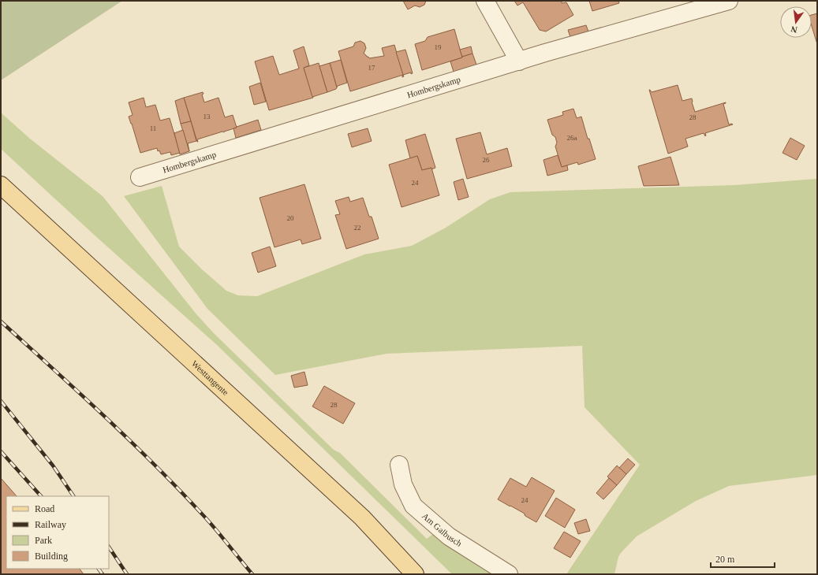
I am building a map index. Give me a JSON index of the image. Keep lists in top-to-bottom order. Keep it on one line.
{"streets":{"main road":["Westtangente"],"street":["Hombergskamp","Am Galbusch"]},"house_numbers":["19","17","13","28","11","26a","26","24","20","22","28","24"],"legend":["Road","Railway","Park","Building"],"scale_bar":"20 m","north":"bottom"}
